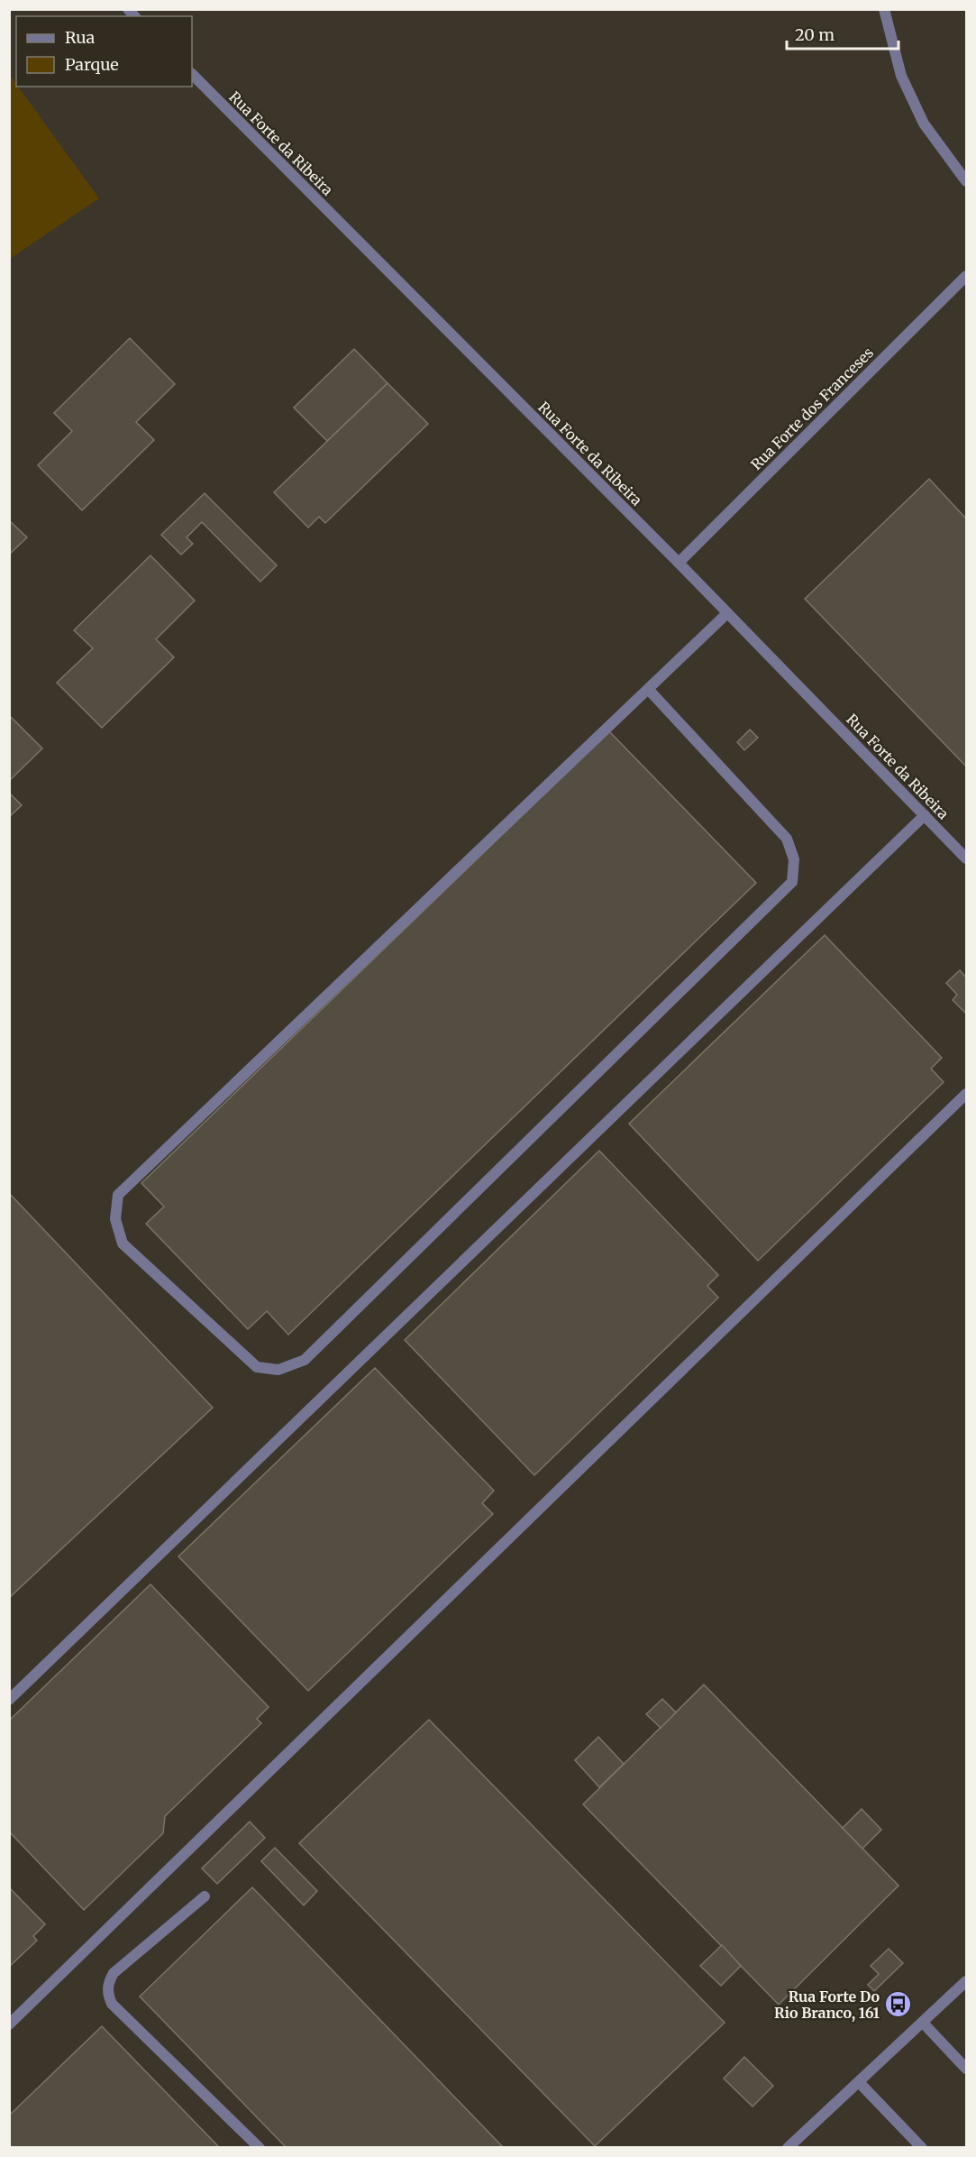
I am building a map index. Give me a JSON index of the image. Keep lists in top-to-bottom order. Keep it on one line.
{"streets":{"street":["Rua Forte da Ribeira","Rua Forte dos Franceses"]},"crossings":[["Rua Forte da Ribeira","Rua Forte dos Franceses"]],"places":{"bus stop":["Rua Forte Do Rio Branco, 161"]},"legend":["Rua","Parque"],"scale_bar":"20 m"}
